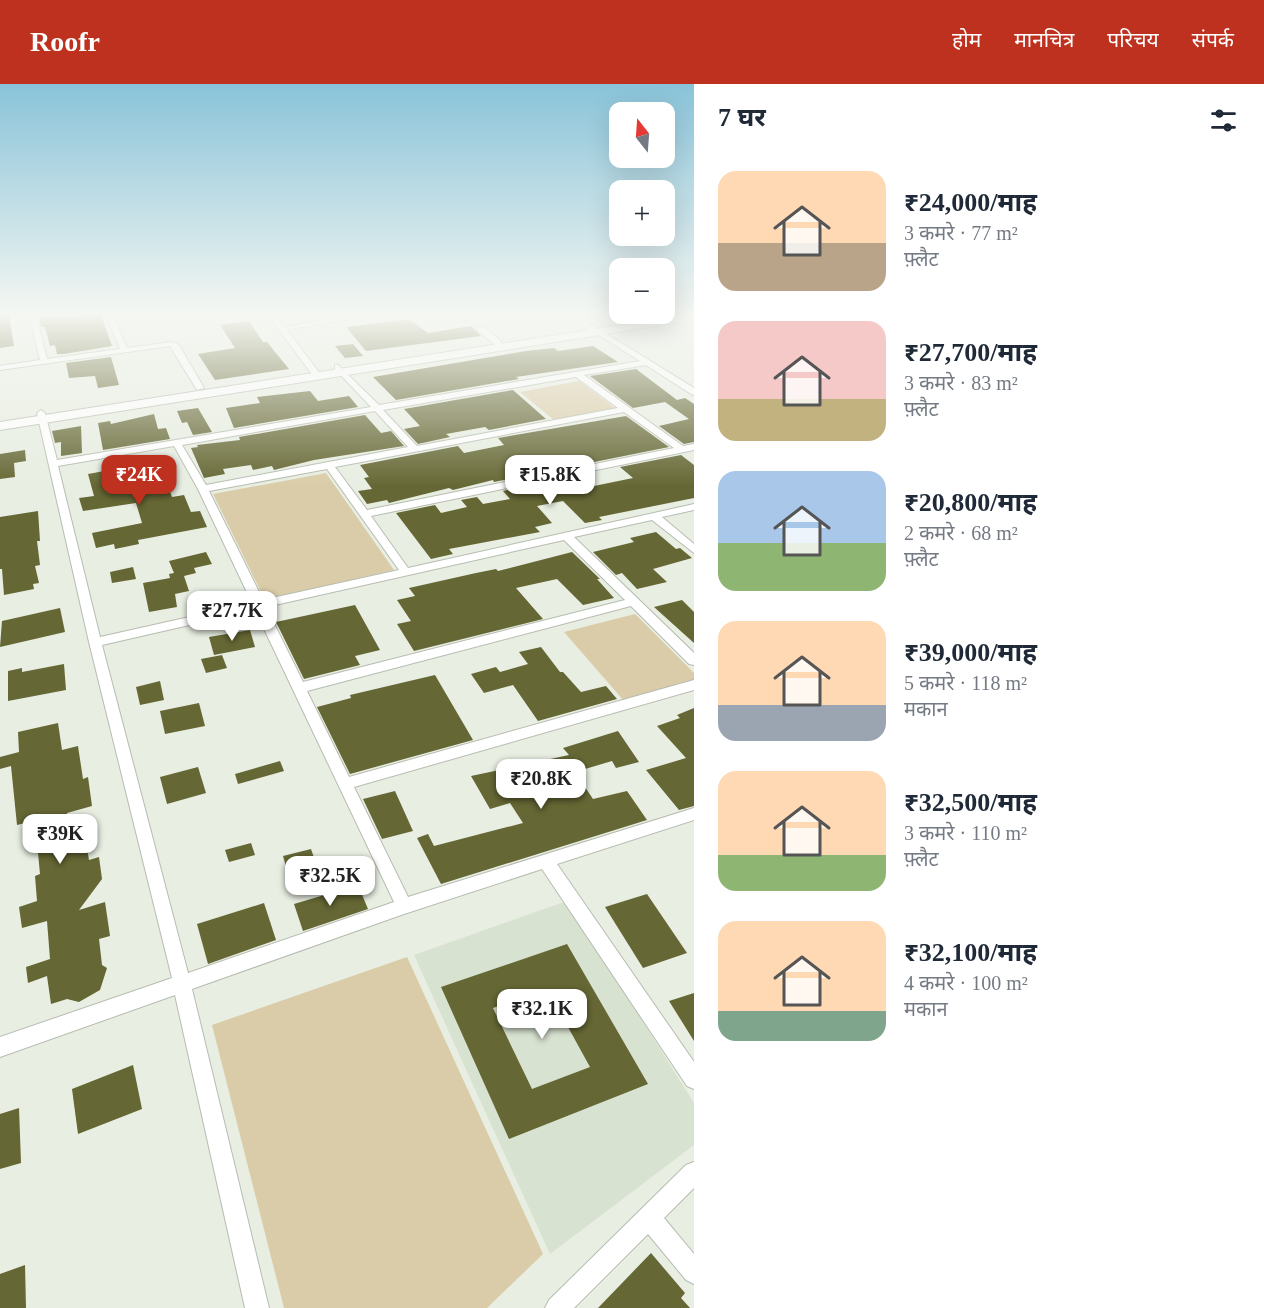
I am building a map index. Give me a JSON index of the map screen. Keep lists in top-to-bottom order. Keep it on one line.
{"north":"top","page":{"header":"Roofr","nav":["होम","मानचित्र","परिचय","संपर्क"],"heading":"7 घर","map_buttons":["+","−"],"list":[{"name":"₹24,000/माह","note":"3 कमरे · 77 m² · फ़्लैट"},{"name":"₹27,700/माह","note":"3 कमरे · 83 m² · फ़्लैट"},{"name":"₹20,800/माह","note":"2 कमरे · 68 m² · फ़्लैट"},{"name":"₹39,000/माह","note":"5 कमरे · 118 m² · मकान"},{"name":"₹32,500/माह","note":"3 कमरे · 110 m² · फ़्लैट"},{"name":"₹32,100/माह","note":"4 कमरे · 100 m² · मकान"}],"price":["₹24K","₹15.8K","₹27.7K","₹20.8K","₹39K","₹32.5K","₹32.1K"]}}
